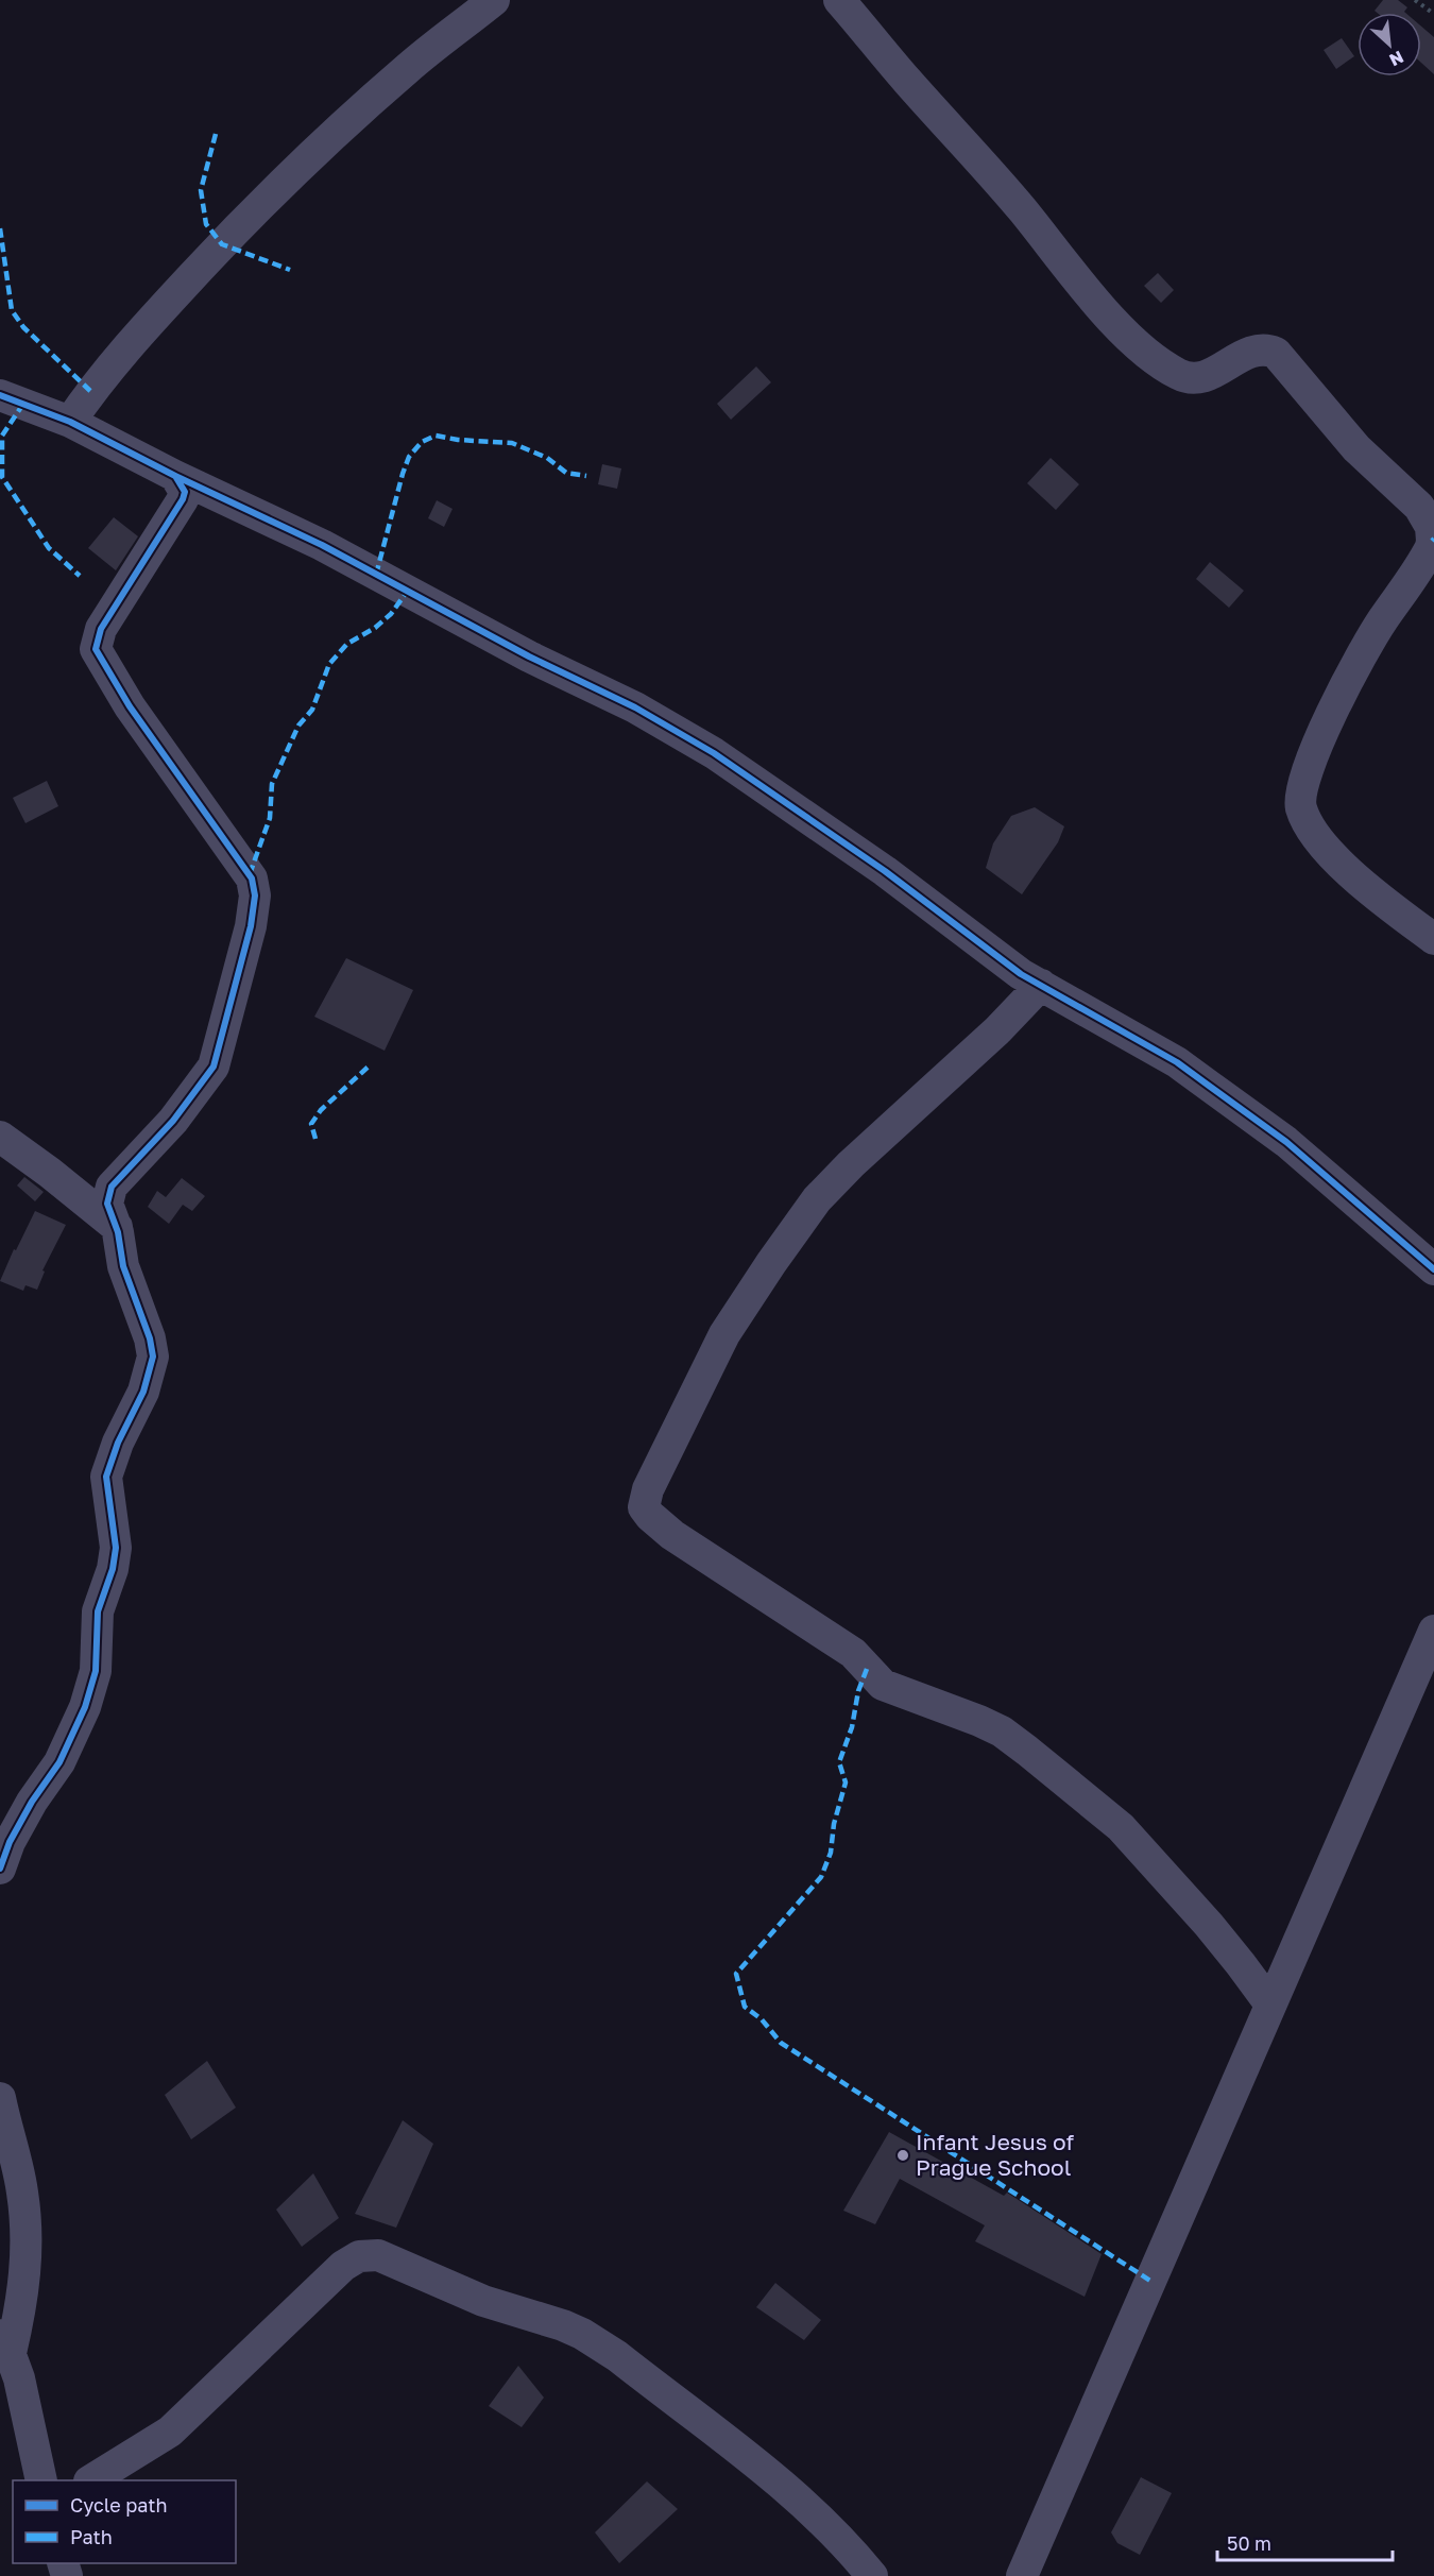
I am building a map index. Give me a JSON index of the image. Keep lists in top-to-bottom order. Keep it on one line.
{"places":["Infant Jesus of Prague School"],"legend":["Cycle path","Path"],"scale_bar":"50 m","north":"bottom right"}
